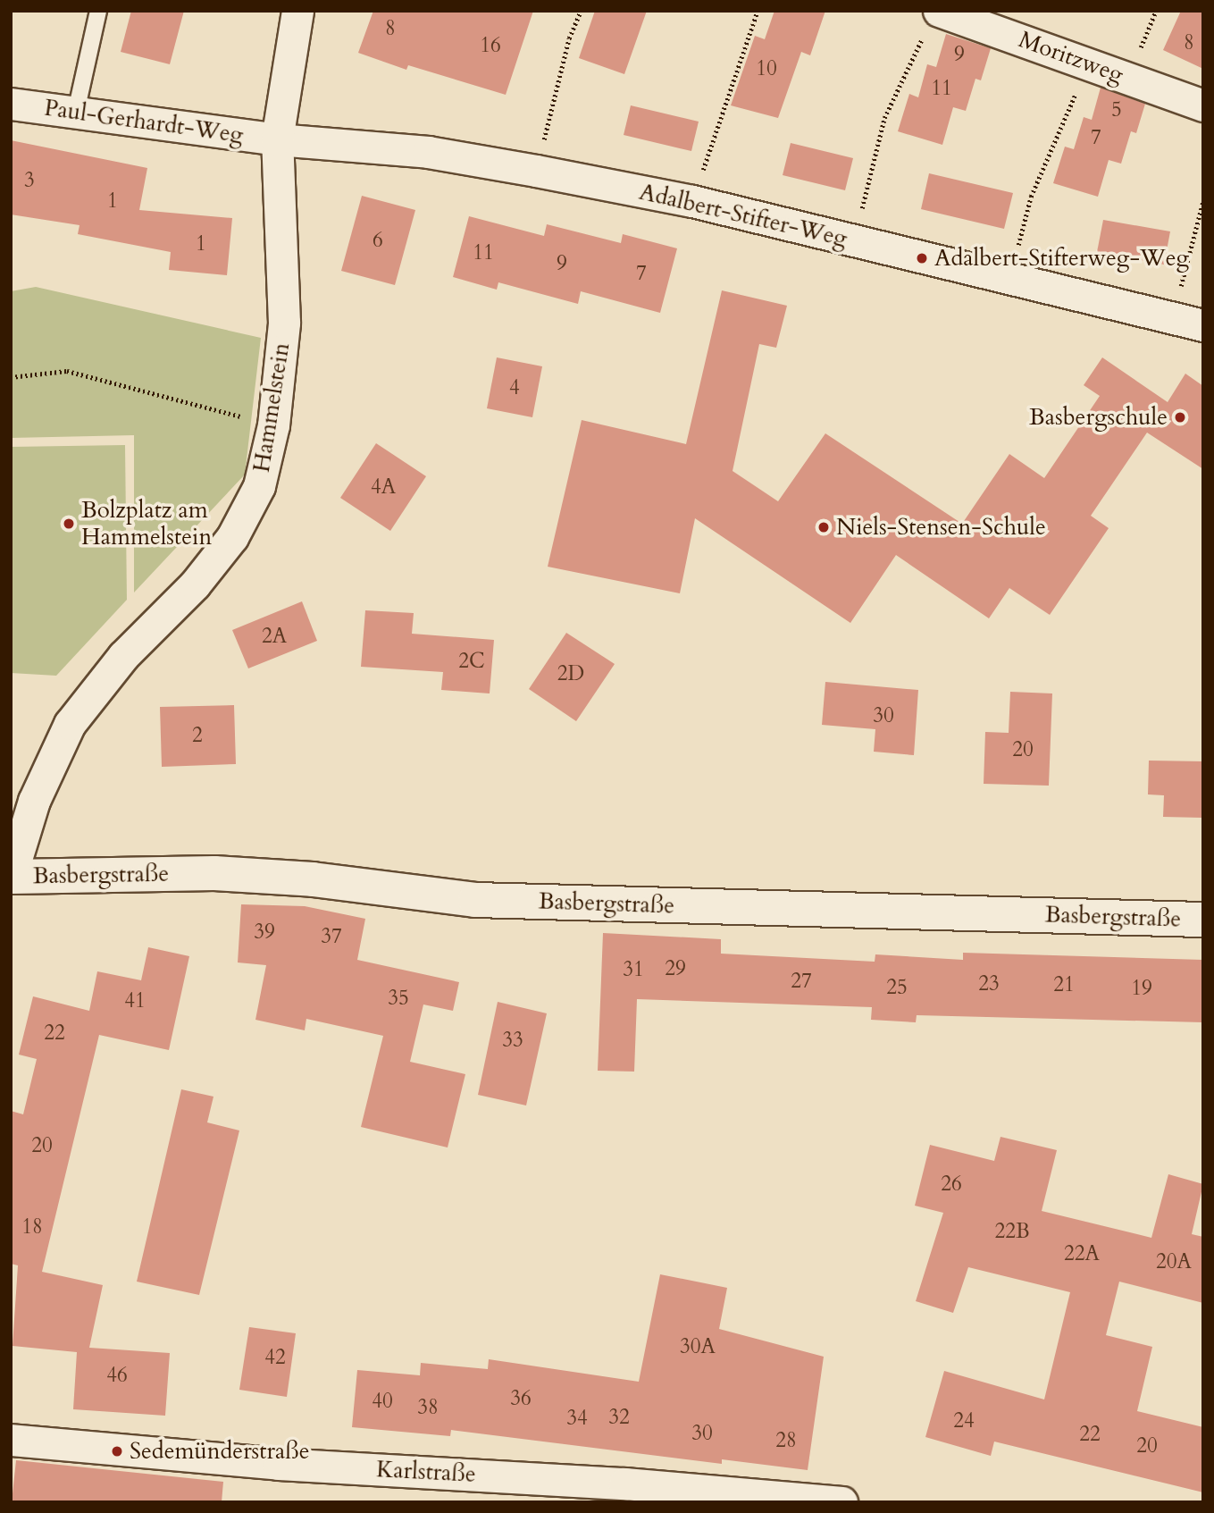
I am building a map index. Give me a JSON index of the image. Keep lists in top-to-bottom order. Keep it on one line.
{"streets":{"main road":["Basbergstraße"],"street":["Moritzweg","Paul-Gerhardt-Weg","Adalbert-Stifter-Weg","Hammelstein","Karlstraße"]},"crossings":[["Paul-Gerhardt-Weg","Adalbert-Stifter-Weg"],["Paul-Gerhardt-Weg","Hammelstein"],["Adalbert-Stifter-Weg","Hammelstein"],["Hammelstein","Basbergstraße"]],"places":["Adalbert-Stifterweg-Weg","Basbergschule","Bolzplatz am Hammelstein","Niels-Stensen-Schule","Sedemünderstraße"],"house_numbers":["8","8","16","9","10","11","5","7","3","1","6","1","11","9","7","4","4A","2A","2C","2D","30","2","20","39","37","29","31","27","23","21","25","19","35","41","22","33","20","26","18","22B","22A","20A","30A","42","46","36","40","38","32","34","24","30","22","28","20"]}
